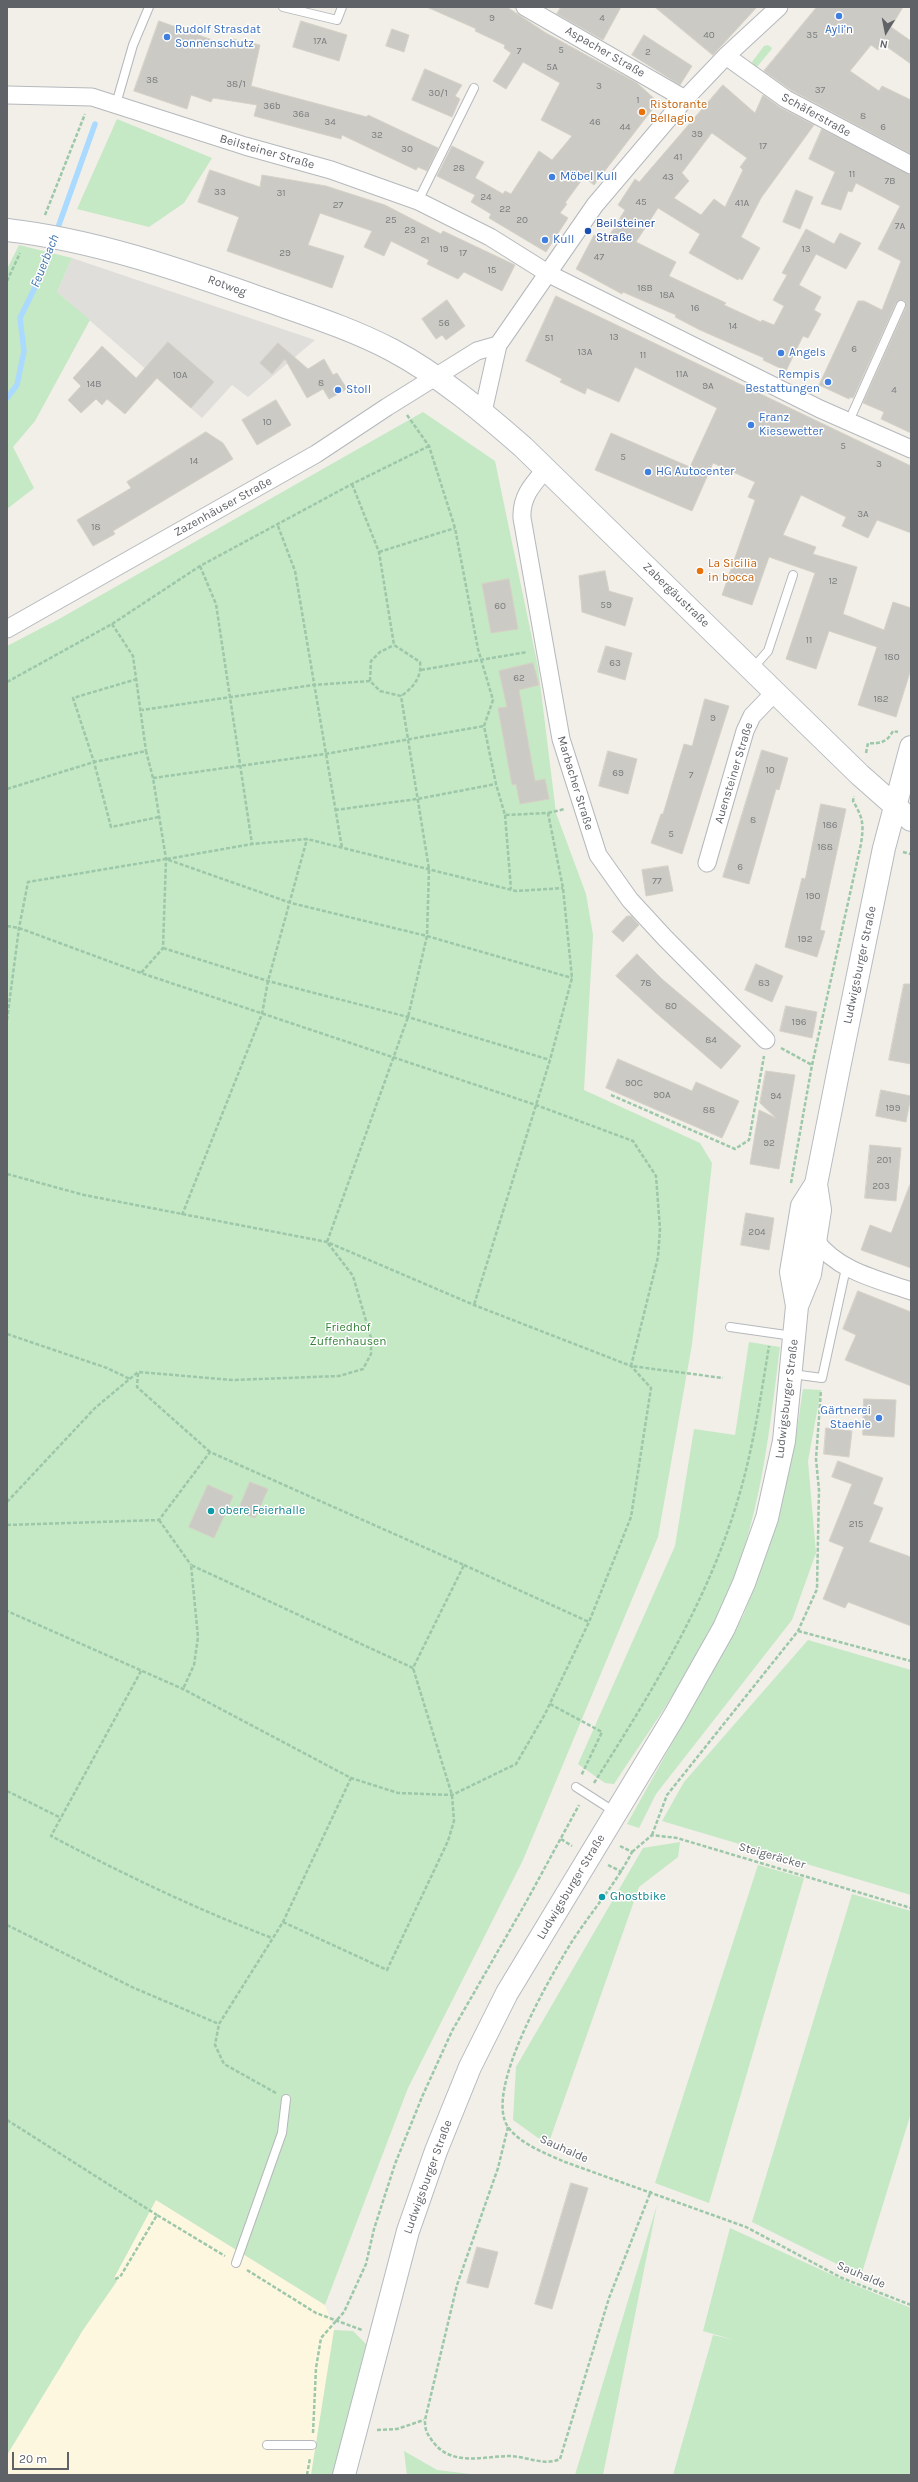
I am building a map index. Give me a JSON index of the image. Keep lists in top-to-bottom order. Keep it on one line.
{"streets":{"main road":["Rotweg","Zabergäustraße","Ludwigsburger Straße"],"street":["Aspacher Straße","Schäferstraße","Beilsteiner Straße","Zazenhäuser Straße","Auensteiner Straße","Marbacher Straße"],"path":["Steigeräcker","Sauhalde"]},"crossings":[["Rotweg","Zazenhäuser Straße"],["Rotweg","Zabergäustraße"],["Zazenhäuser Straße","Zabergäustraße"],["Zabergäustraße","Auensteiner Straße"],["Zabergäustraße","Marbacher Straße"],["Zabergäustraße","Ludwigsburger Straße"]],"water":["Feuerbach"],"parks":["Friedhof Zuffenhausen"],"places":["Ayli'n","Rudolf Strasdat Sonnenschutz","Ristorante Bellagio","Möbel Kull","Beilsteiner Straße","Kull","Angels","Rempis Bestattungen","Stoll","Franz Kiesewetter","HG Autocenter","La Sicilia in bocca","Gärtnerei Staehle","obere Feierhalle","Ghostbike"],"house_numbers":["9","4","40","35","17A","5","7","2","5A","38","38/1","3","37","30/1","1","36b","36a","8","34","46","44","6","39","32","17","30","41","28","11","43","7B","33","31","24","45","41A","27","22","25","20","7A","23","21","19","13","29","17","47","15","18B","18A","16","56","14","13","51","6","13A","11","11A","10A","8","14B","9A","4","10","5","5","14","3","3A","18","12","59","60","11","180","63","62","182","9","10","69","7","8","186","5","188","6","77","190","192","78","83","80","196","84","90C","90A","94","199","88","92","201","203","204","215"],"scale_bar":"20 m","north":"bottom"}
